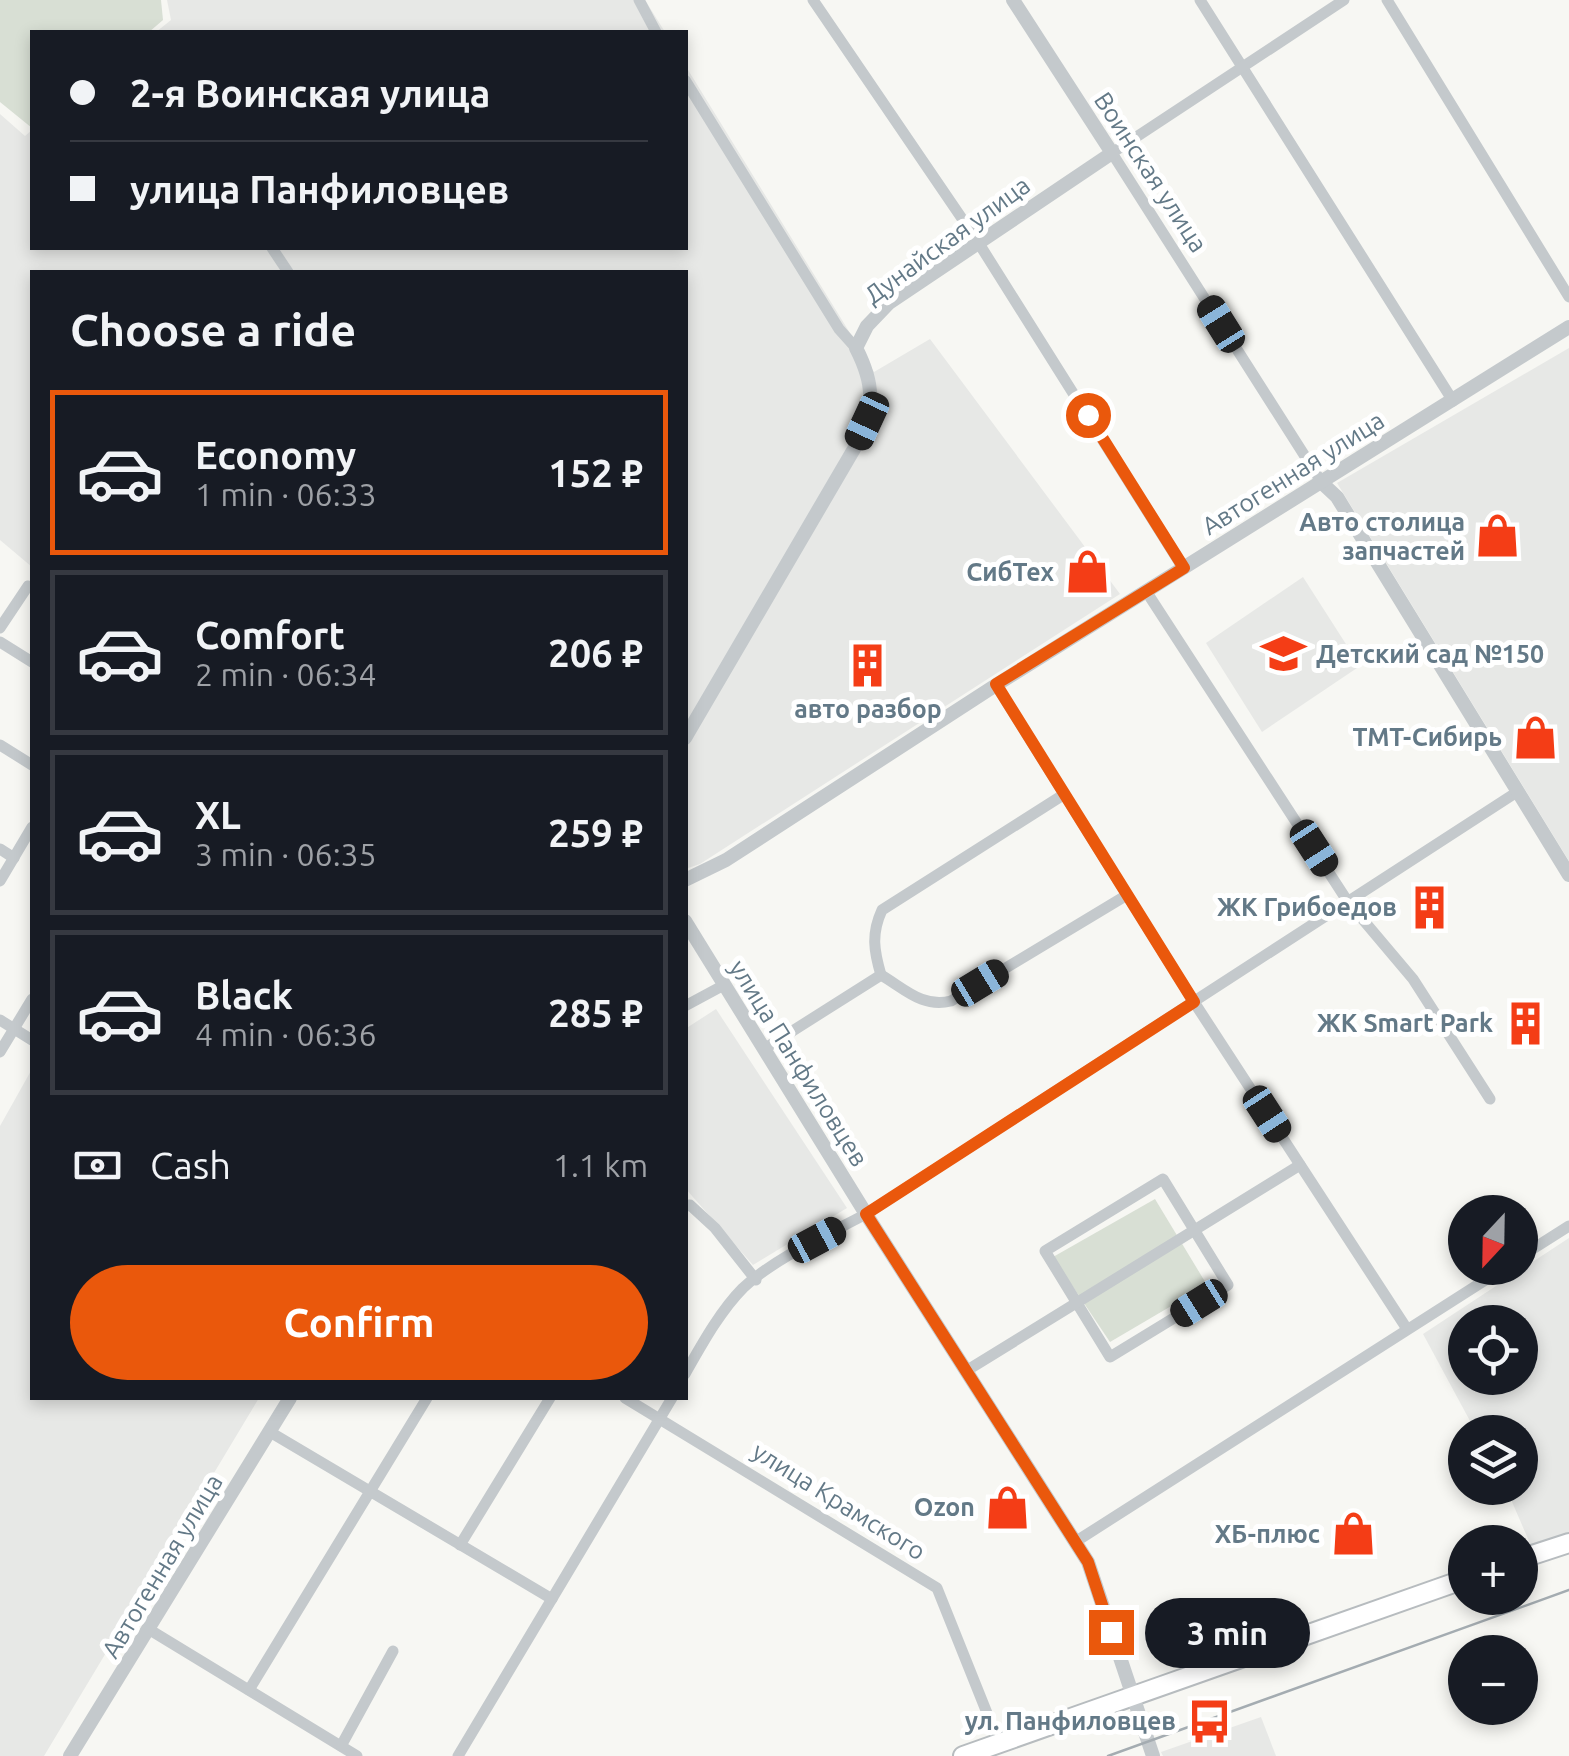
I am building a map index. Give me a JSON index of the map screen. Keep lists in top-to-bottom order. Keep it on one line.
{"streets":{"street":["Воинская улица","Дунайская улица","Автогенная улица","улица Панфиловцев","улица Крамского"]},"crossings":[["Воинская улица","Дунайская улица"],["Воинская улица","Автогенная улица"]],"places":{"shop":["Авто столица запчастей","СибТех","ТМТ-Сибирь","Ozon","ХБ-плюс"],"school or university":["Детский сад №150"],"building":["авто разбор","ЖК Грибоедов","ЖК Smart Park"],"bus stop":["ул. Панфиловцев"]},"north":"bottom","page":{"banner":["2-я Воинская улица","улица Панфиловцев"],"heading":"Choose a ride","list":[{"name":"Economy","note":"1 min · 06:33","value":"152 ₽"},{"name":"Comfort","note":"2 min · 06:34","value":"206 ₽"},{"name":"XL","note":"3 min · 06:35","value":"259 ₽"},{"name":"Black","note":"4 min · 06:36","value":"285 ₽"}],"pay":["Cash","1.1 km"],"map_buttons":["+","−"],"buttons":"Confirm","bubble":"3 min"}}
